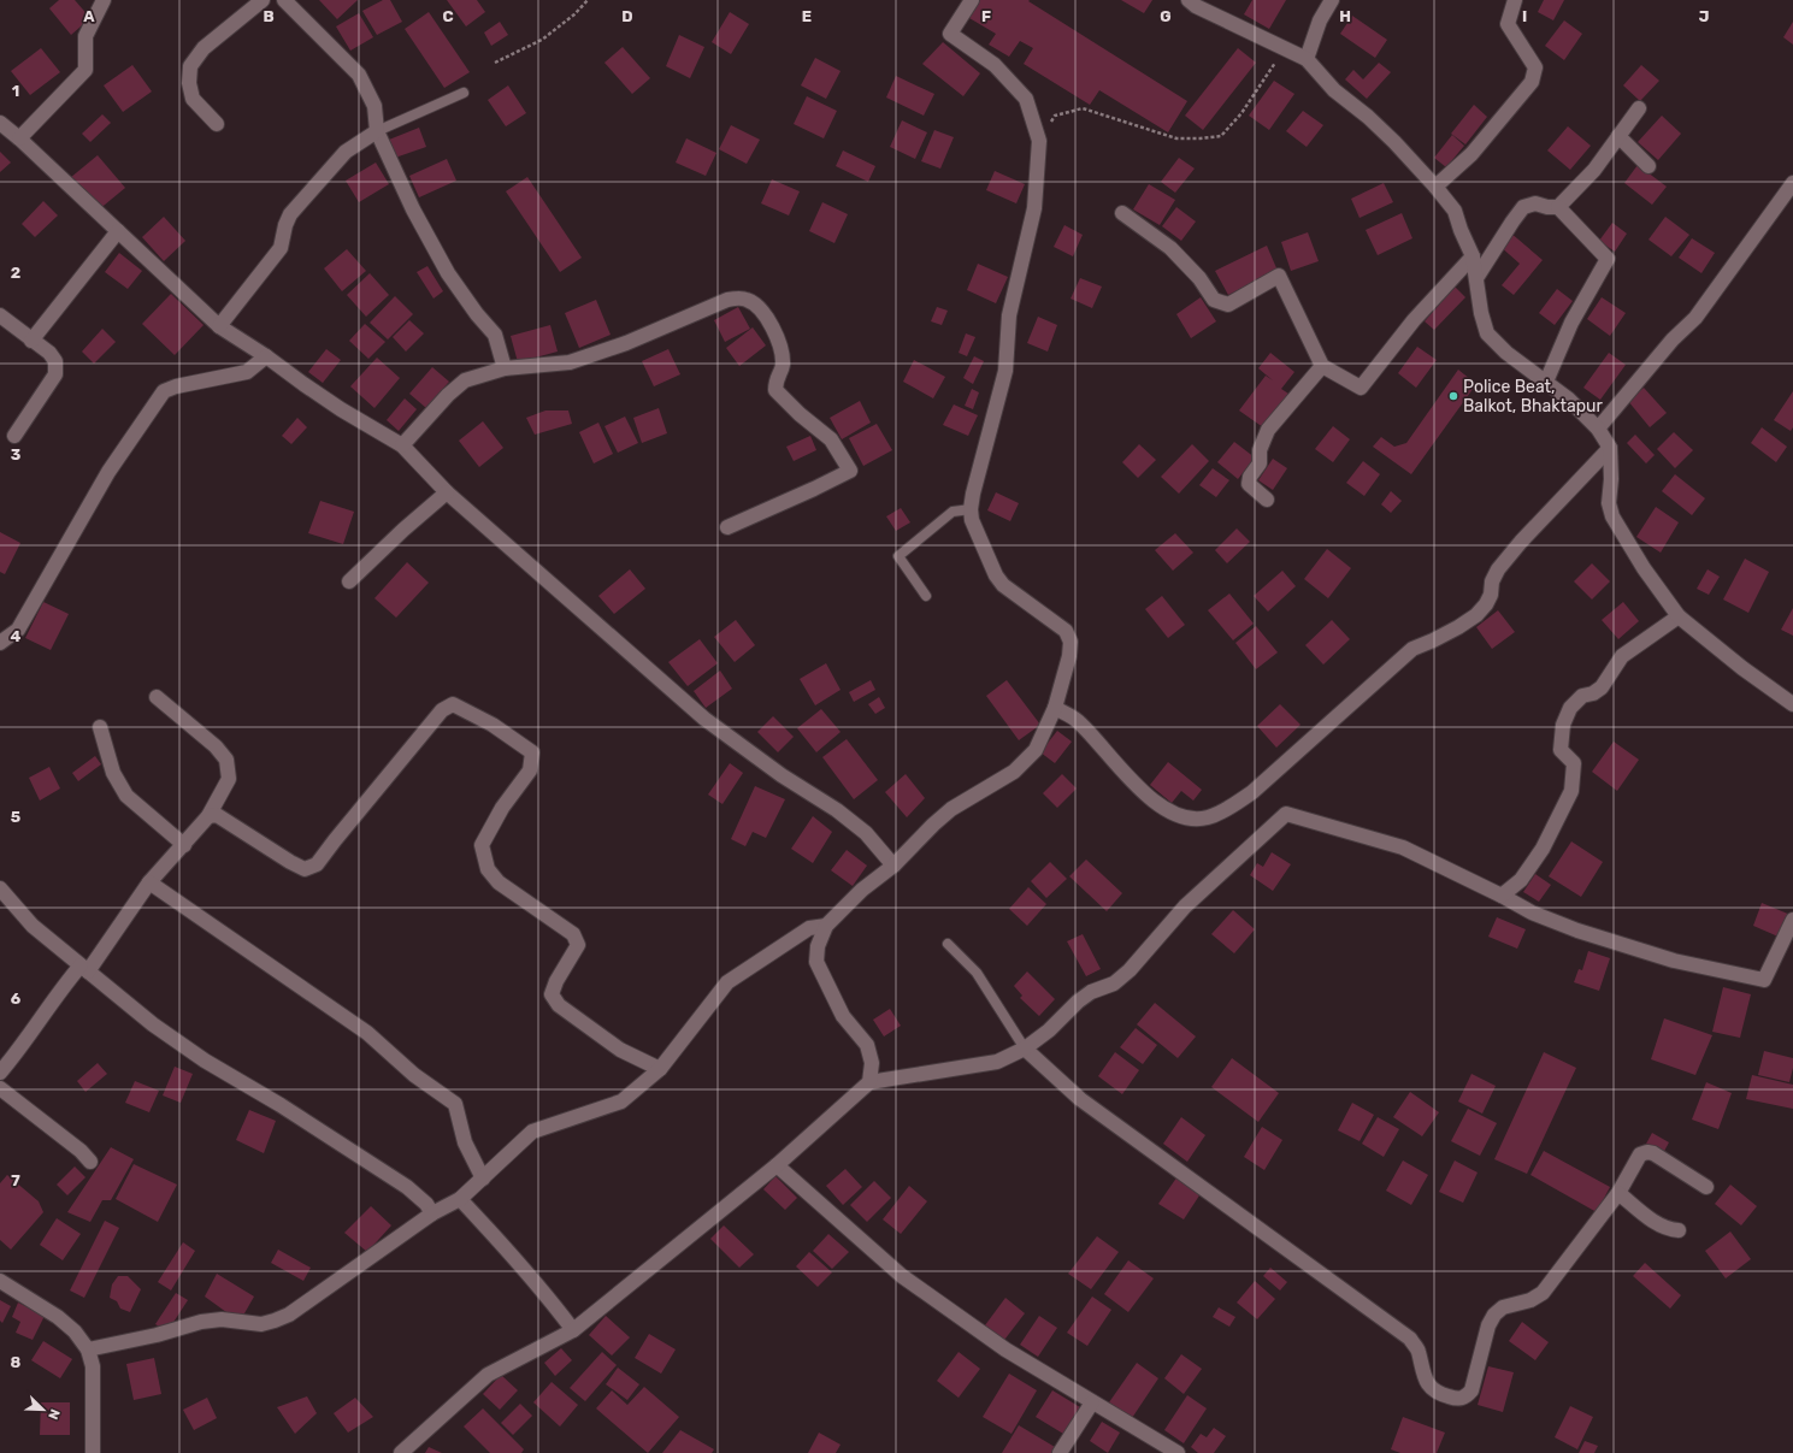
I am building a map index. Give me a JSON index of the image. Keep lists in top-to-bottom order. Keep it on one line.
{"places":["Police Beat, Balkot, Bhaktapur"],"north":"bottom right","grid":{"columns":["A","B","C","D","E","F","G","H","I","J"],"rows":["1","2","3","4","5","6","7","8"]}}
